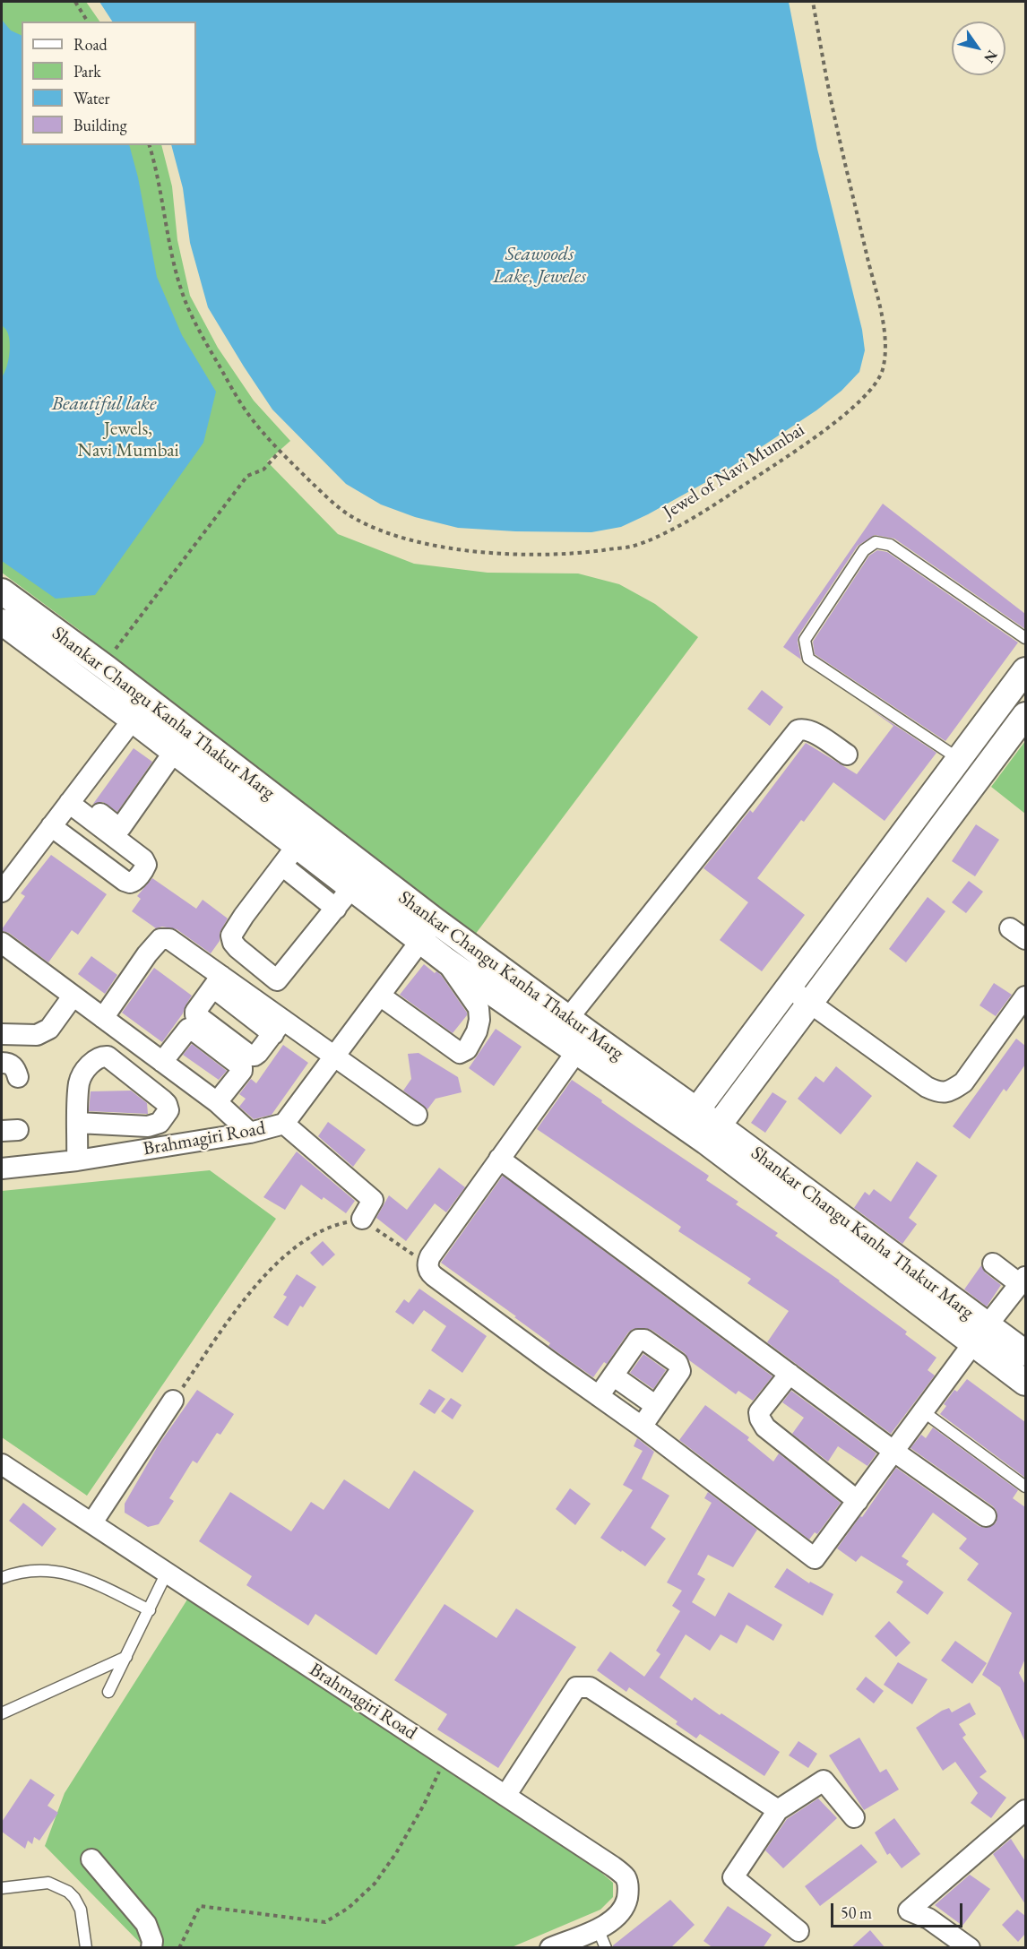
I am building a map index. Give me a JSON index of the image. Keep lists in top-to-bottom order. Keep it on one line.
{"streets":{"street":["Shankar Changu Kanha Thakur Marg","Brahmagiri Road"],"path":["Jewel of Navi Mumbai"]},"crossings":[["Shankar Changu Kanha Thakur Marg","Brahmagiri Road"]],"water":["Seawoods Lake, Jeweles","Beautiful lake"],"parks":["Jewels, Navi Mumbai"],"legend":["Road","Park","Water","Building"],"scale_bar":"50 m","north":"bottom right"}
